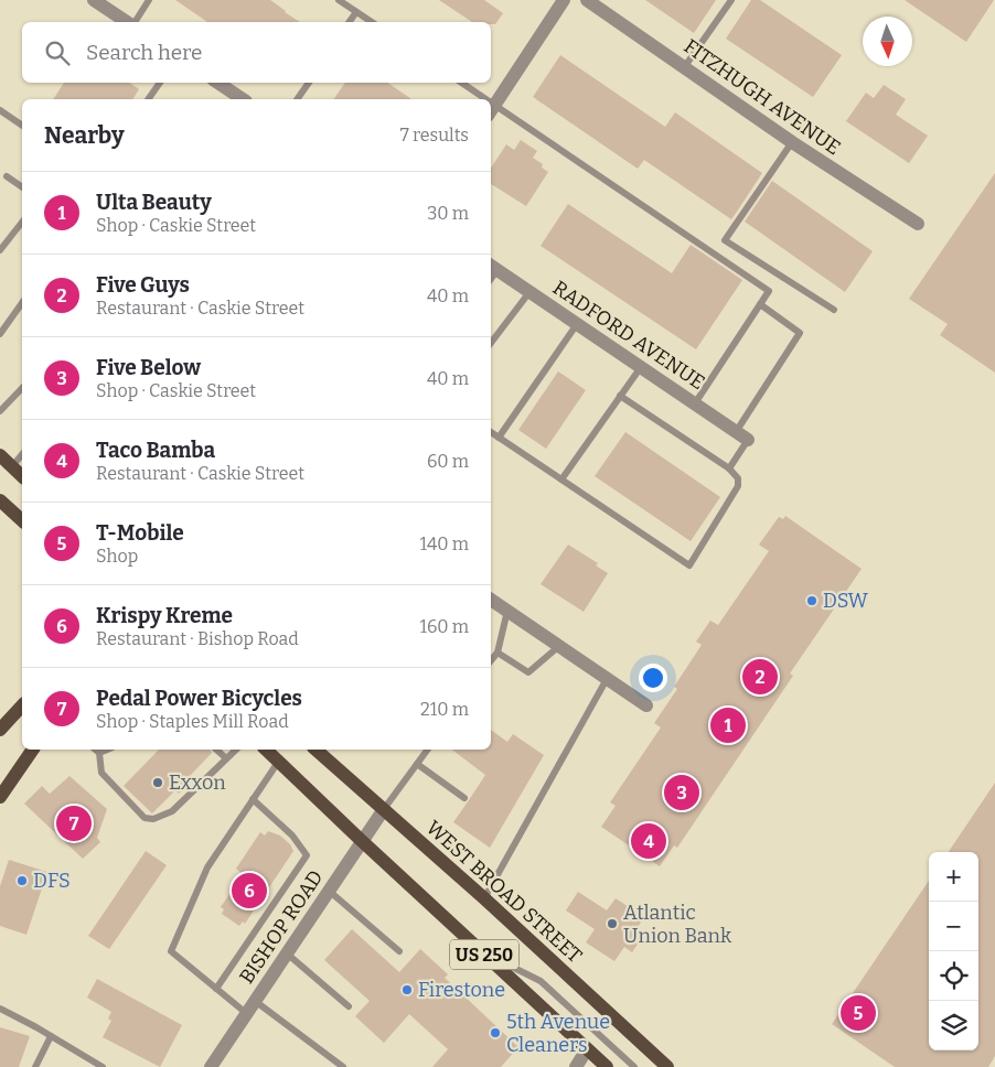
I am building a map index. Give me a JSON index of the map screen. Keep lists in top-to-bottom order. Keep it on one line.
{"streets":{"main road":["WEST BROAD STREET","US 250"],"street":["FITZHUGH AVENUE","RADFORD AVENUE","BISHOP ROAD"]},"crossings":[["WEST BROAD STREET","BISHOP ROAD"],["BISHOP ROAD","US 250"]],"places":["DSW","Exxon","DFS","Atlantic Union Bank","Firestone","5th Avenue Cleaners"],"north":"bottom","page":{"search":"Search here","heading":["Nearby","7 results"],"list":[{"mark":"1","name":"Ulta Beauty","note":"Shop · Caskie Street","value":"30 m"},{"mark":"2","name":"Five Guys","note":"Restaurant · Caskie Street","value":"40 m"},{"mark":"3","name":"Five Below","note":"Shop · Caskie Street","value":"40 m"},{"mark":"4","name":"Taco Bamba","note":"Restaurant · Caskie Street","value":"60 m"},{"mark":"5","name":"T-Mobile","note":"Shop","value":"140 m"},{"mark":"6","name":"Krispy Kreme","note":"Restaurant · Bishop Road","value":"160 m"},{"mark":"7","name":"Pedal Power Bicycles","note":"Shop · Staples Mill Road","value":"210 m"}],"pins":["2","1","3","7","4","6","5"],"map_buttons":["+","−"]}}
